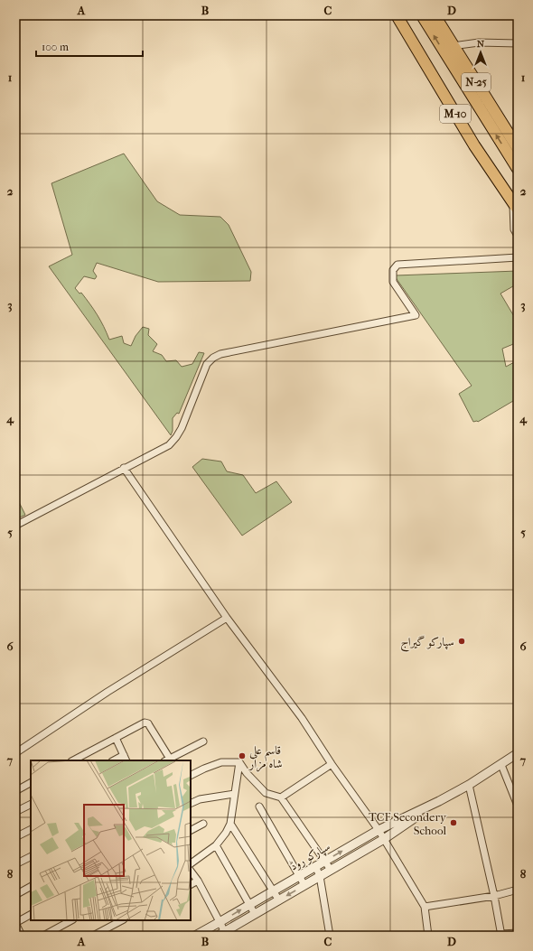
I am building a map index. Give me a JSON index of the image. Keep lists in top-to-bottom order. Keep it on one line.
{"streets":{"highway":["N-25","M-10"],"street":["سپارکو روڈ"]},"places":["سپارکو گیراج","قاسم علی شاہ مزار","TCF Secondery School"],"scale_bar":"100 m","north":"top","grid":{"columns":["A","B","C","D"],"rows":["1","2","3","4","5","6","7","8"]}}
